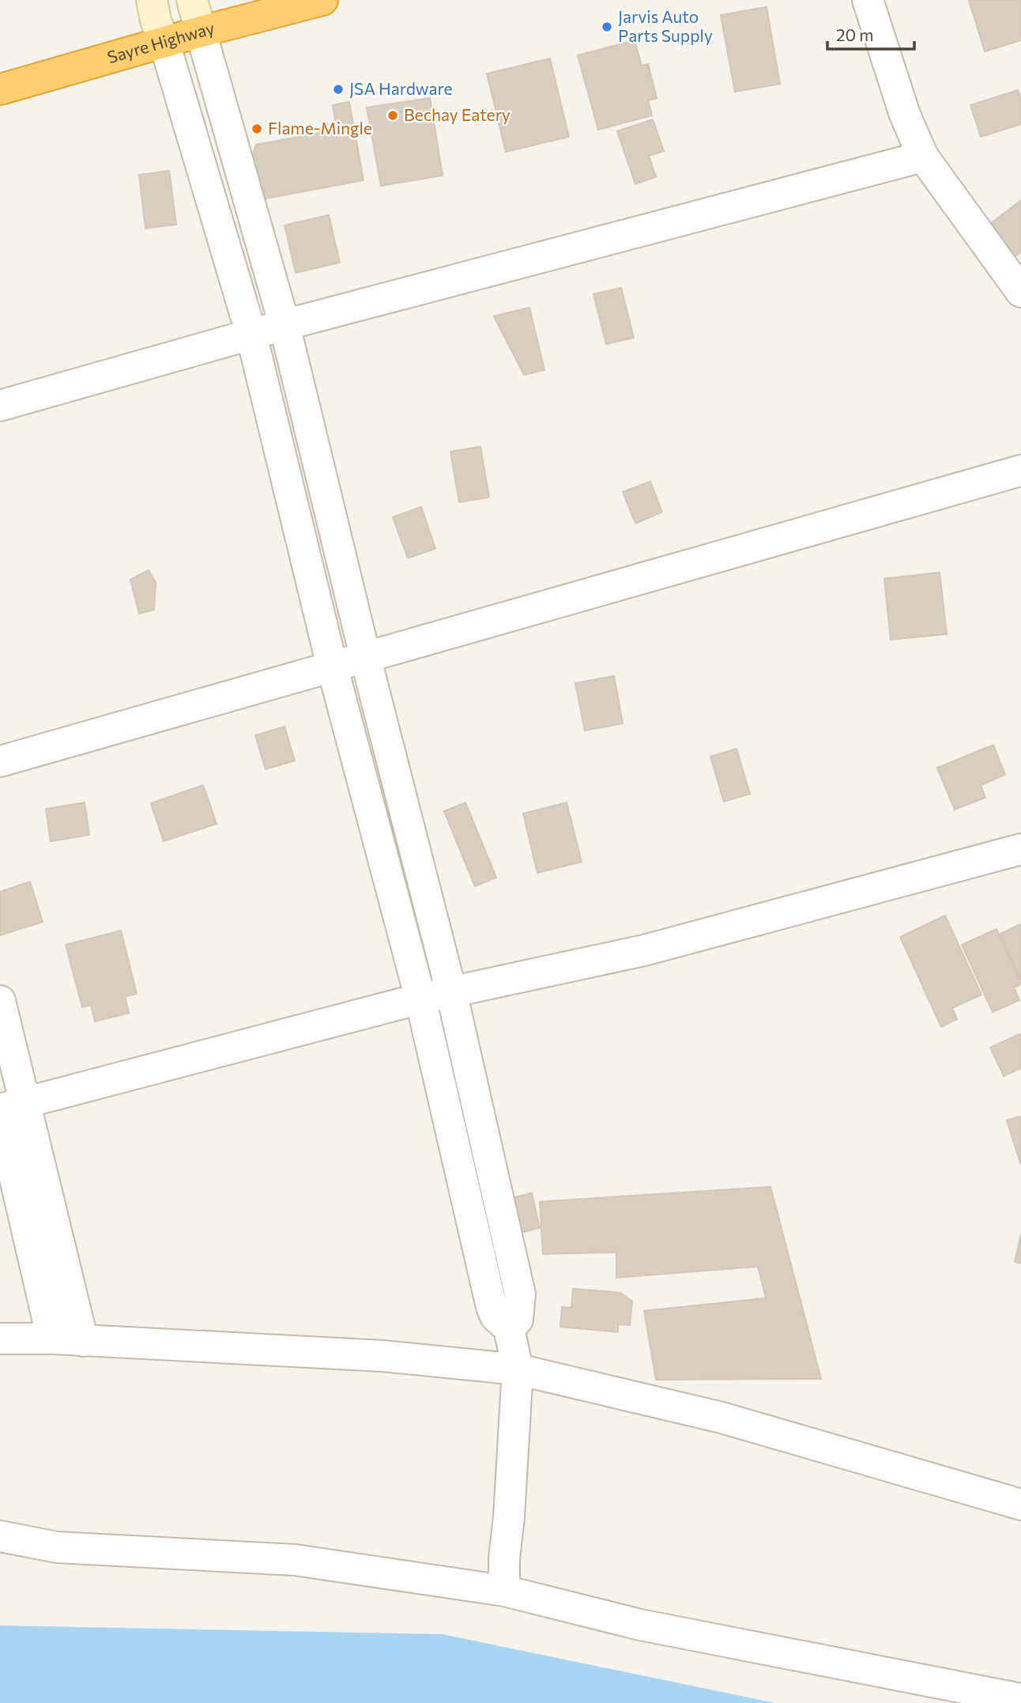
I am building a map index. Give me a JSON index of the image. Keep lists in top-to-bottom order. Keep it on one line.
{"streets":{"highway":["Sayre Highway"]},"places":["Jarvis Auto Parts Supply","JSA Hardware","Bechay Eatery","Flame-Mingle"],"scale_bar":"20 m"}
